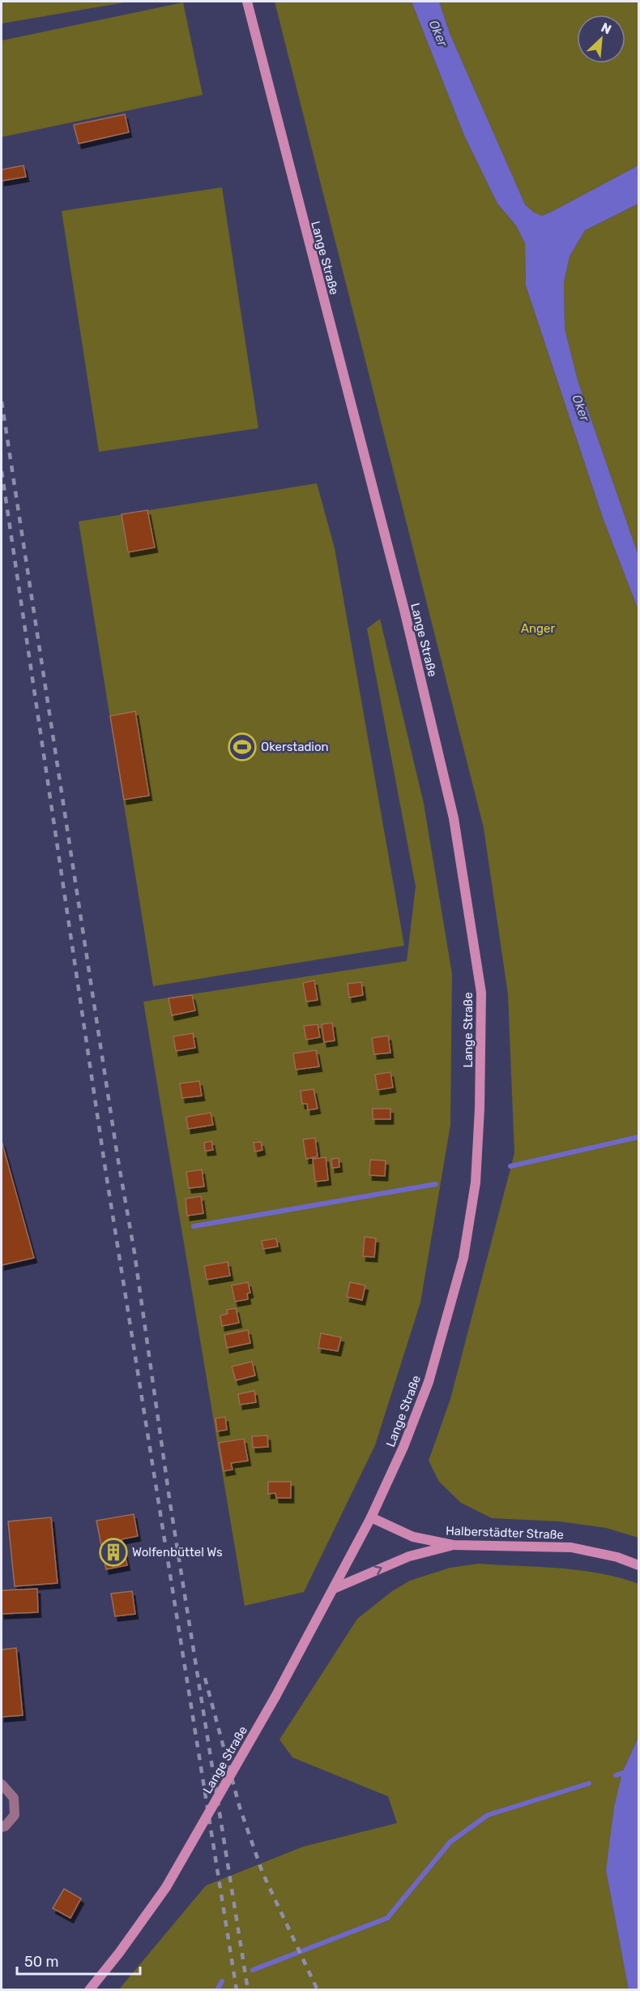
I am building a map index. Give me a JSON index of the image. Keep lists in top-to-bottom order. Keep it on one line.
{"streets":{"street":["Lange Straße","Halberstädter Straße"]},"crossings":[["Lange Straße","Halberstädter Straße"]],"water":["Oker"],"parks":["Anger"],"places":{"sports":["Okerstadion"],"building":["Wolfenbüttel Ws"]},"scale_bar":"50 m","north":"top right"}
